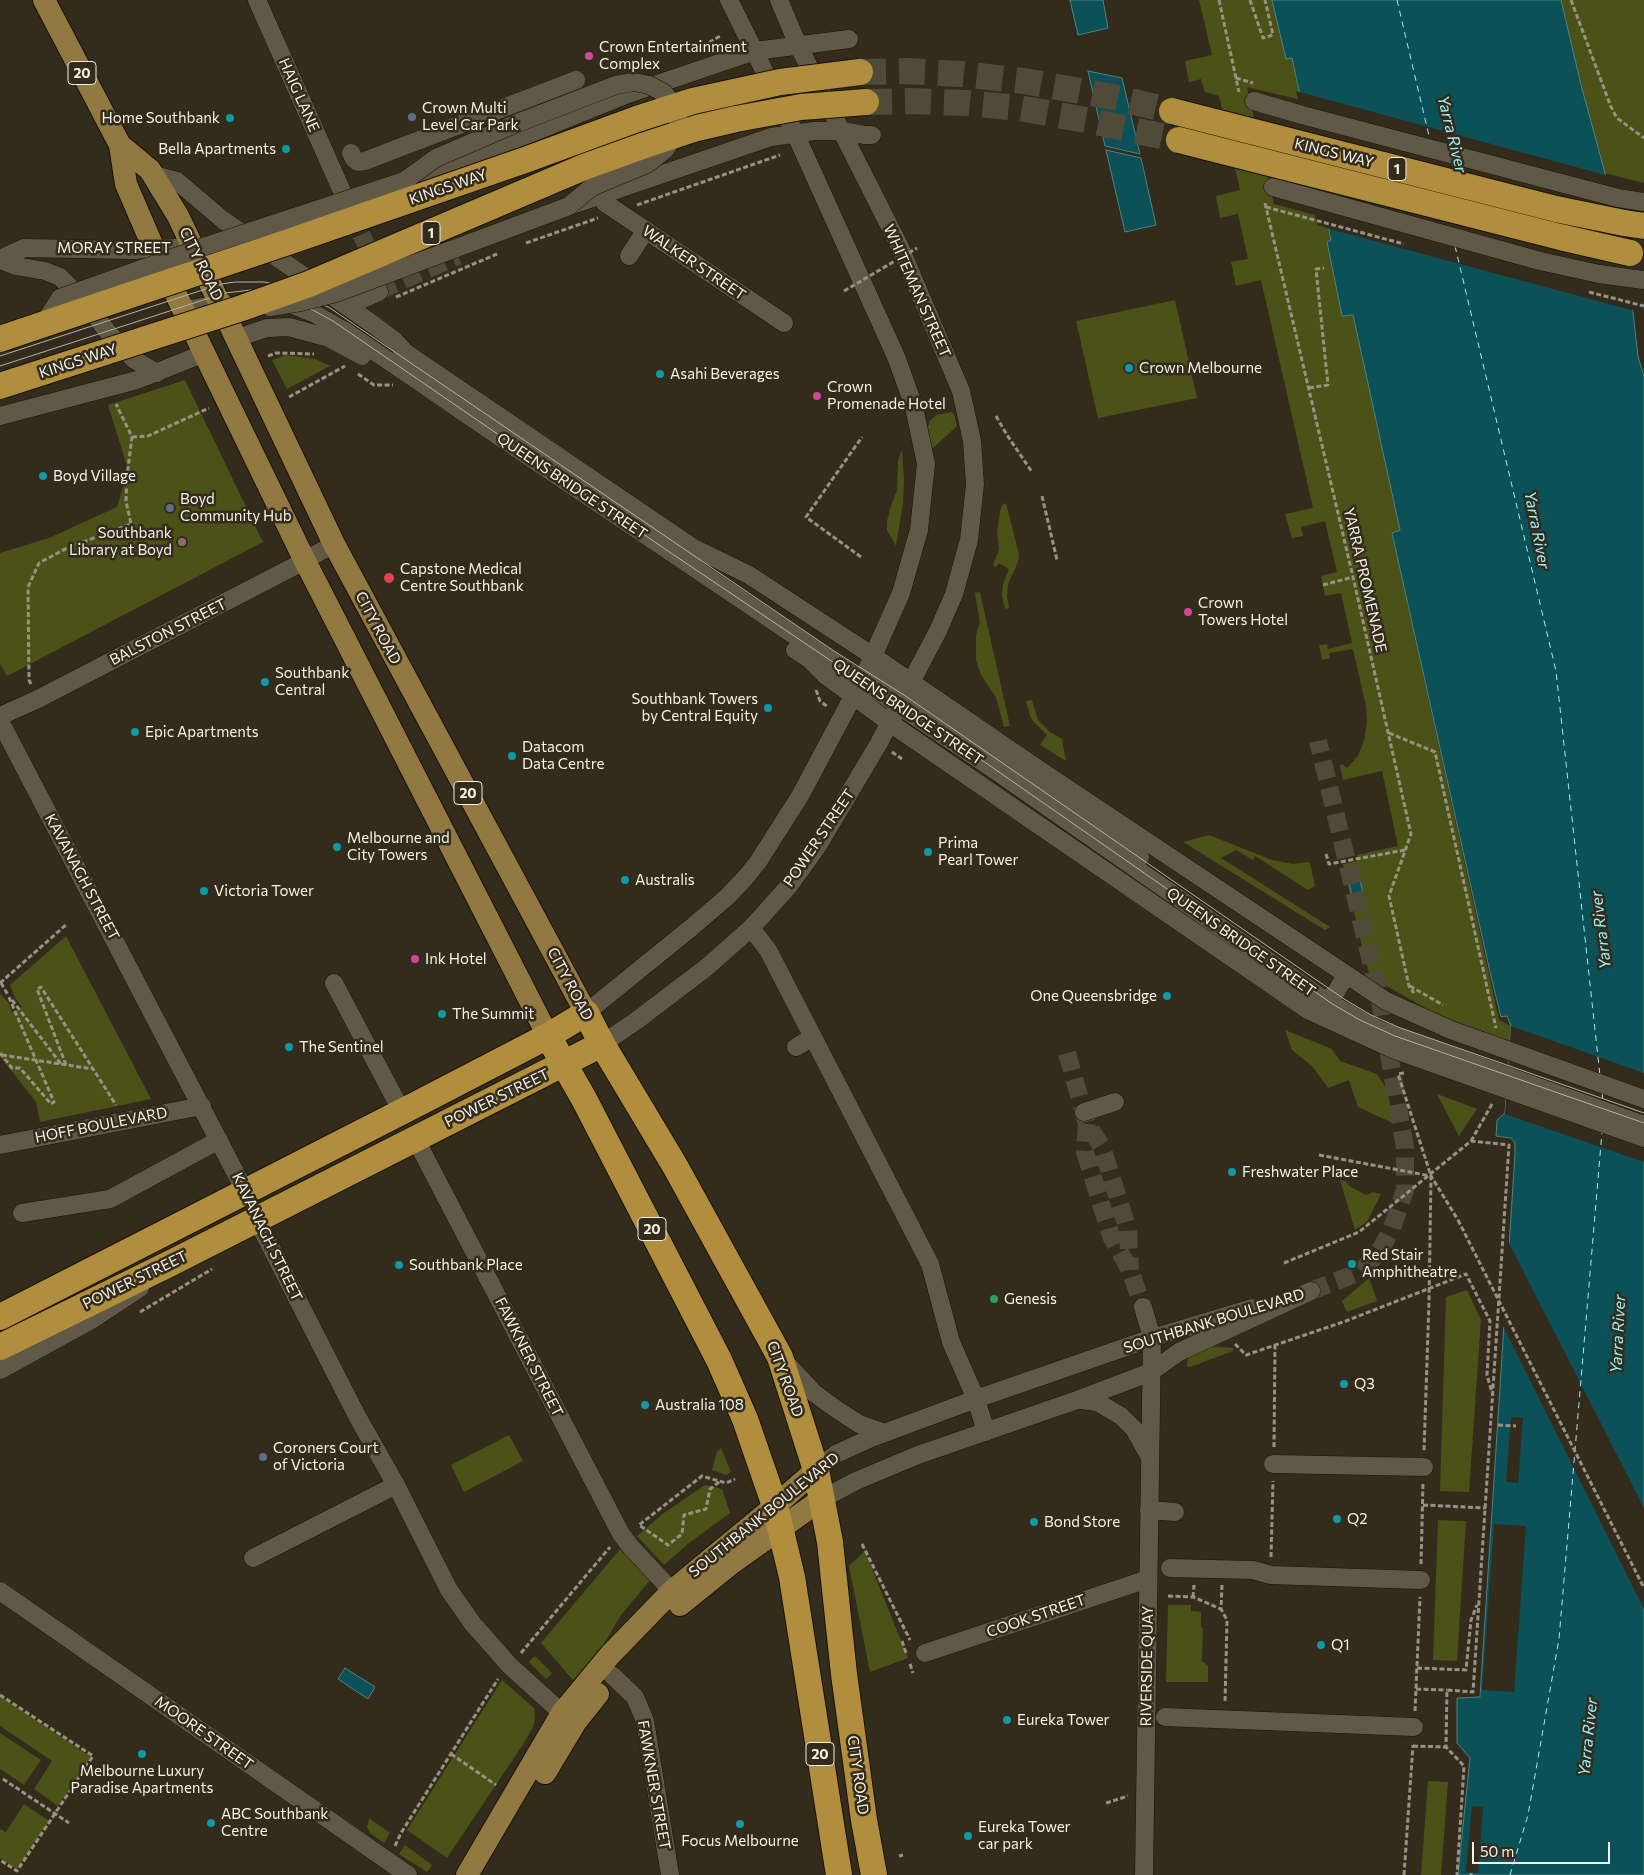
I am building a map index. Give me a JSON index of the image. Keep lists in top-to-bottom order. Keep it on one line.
{"streets":{"highway":["20","KINGS WAY","1","CITY ROAD","POWER STREET","KAVANAGH STREET","FAWKNER STREET"],"main road":["QUEENS BRIDGE STREET","SOUTHBANK BOULEVARD"],"street":["HAIG LANE","MORAY STREET","WALKER STREET","WHITEMAN STREET","BALSTON STREET","HOFF BOULEVARD","COOK STREET","RIVERSIDE QUAY","MOORE STREET"],"path":["YARRA PROMENADE"]},"crossings":[["KINGS WAY","CITY ROAD"],["KINGS WAY","WHITEMAN STREET"],["KINGS WAY","QUEENS BRIDGE STREET"],["MORAY STREET","CITY ROAD"],["MORAY STREET","QUEENS BRIDGE STREET"],["CITY ROAD","QUEENS BRIDGE STREET"],["CITY ROAD","BALSTON STREET"],["CITY ROAD","POWER STREET"],["CITY ROAD","SOUTHBANK BOULEVARD"],["WHITEMAN STREET","QUEENS BRIDGE STREET"],["WHITEMAN STREET","POWER STREET"],["QUEENS BRIDGE STREET","POWER STREET"],["POWER STREET","KAVANAGH STREET"],["POWER STREET","FAWKNER STREET"],["KAVANAGH STREET","HOFF BOULEVARD"],["KAVANAGH STREET","SOUTHBANK BOULEVARD"],["SOUTHBANK BOULEVARD","FAWKNER STREET"],["SOUTHBANK BOULEVARD","RIVERSIDE QUAY"],["COOK STREET","RIVERSIDE QUAY"]],"water":["Yarra River"],"places":["Crown Entertainment Complex","Crown Multi Level Car Park","Home Southbank","Bella Apartments","Crown Melbourne","Asahi Beverages","Crown Promenade Hotel","Boyd Village","Boyd Community Hub","Southbank Library at Boyd","Capstone Medical Centre Southbank","Crown Towers Hotel","Southbank Central","Southbank Towers by Central Equity","Epic Apartments","Datacom Data Centre","Melbourne and City Towers","Prima Pearl Tower","Australis","Victoria Tower","Ink Hotel","One Queensbridge","The Summit","The Sentinel","Freshwater Place","Red Stair Amphitheatre","Southbank Place","Genesis","Q3","Australia 108","Coroners Court of Victoria","Q2","Bond Store","Q1","Eureka Tower","Melbourne Luxury Paradise Apartments","ABC Southbank Centre","Focus Melbourne","Eureka Tower car park"],"scale_bar":"50 m"}
